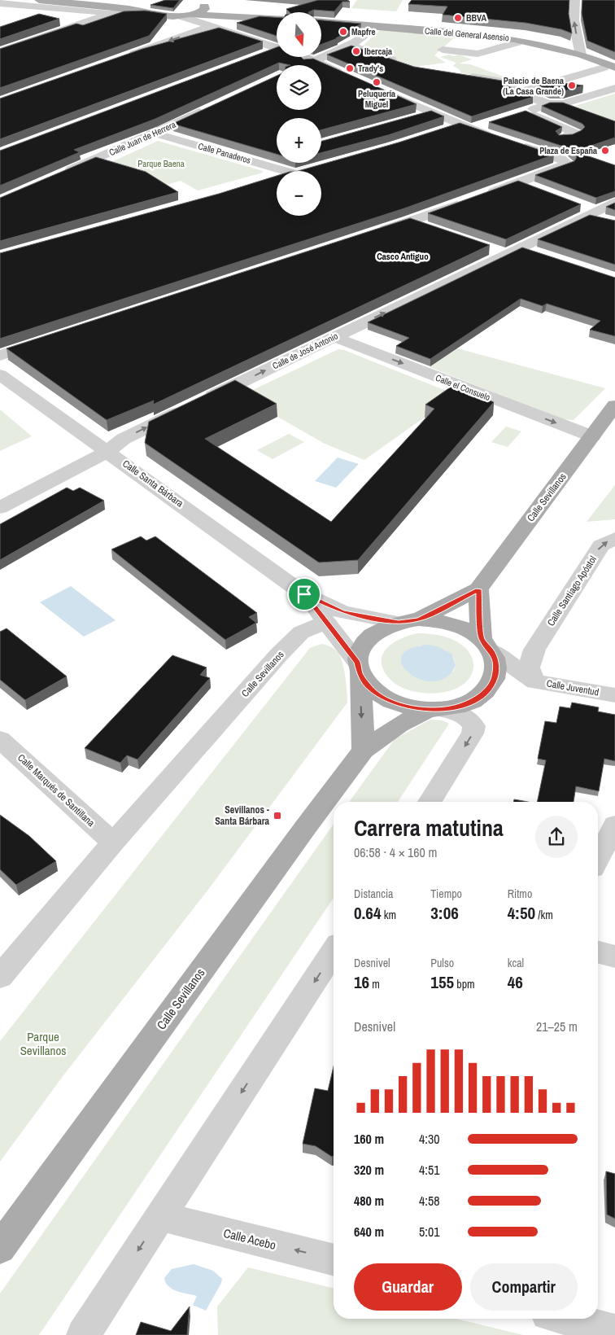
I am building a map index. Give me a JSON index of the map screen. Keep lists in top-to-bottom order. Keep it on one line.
{"streets":{"main road":["Calle del General Asensio","Calle Sevillanos"],"street":["Calle Juan de Herrera","Calle Panaderos","Calle de José Antonio","Calle el Consuelo","Calle Santa Bárbara","Calle Santiago Apóstol","Calle Juventud","Calle Marqués de Santillana","Calle Acebo"]},"crossings":[["Calle Juan de Herrera","Calle Panaderos"],["Calle de José Antonio","Calle el Consuelo"],["Calle de José Antonio","Calle Santa Bárbara"],["Calle el Consuelo","Calle Sevillanos"],["Calle Santa Bárbara","Calle Sevillanos"],["Calle Santa Bárbara","Calle Santiago Apóstol"],["Calle Santa Bárbara","Calle Juventud"],["Calle Sevillanos","Calle Santiago Apóstol"],["Calle Sevillanos","Calle Juventud"],["Calle Sevillanos","Calle Marqués de Santillana"],["Calle Santiago Apóstol","Calle Juventud"]],"one_way":["Calle el Consuelo","Calle Santiago Apóstol","Calle Acebo"],"districts":["Casco Antiguo"],"parks":["Parque Baena","Parque Sevillanos"],"places":{"other":["BBVA","Mapfre","Ibercaja","Trady's","Peluquería Miguel","Palacio de Baena (La Casa Grande)","Plaza de España"],"transit":["Sevillanos - Santa Bárbara"]},"north":"bottom","page":{"map_buttons":["+","−"],"heading":["Carrera matutina","06:58 · 4 × 160 m"],"stats":[["Distancia","0.64 km"],["Tiempo","3:06"],["Ritmo","4:50 /km"],["Desnivel","16 m"],["Pulso","155 bpm"],["kcal","46"]],"chart":["Desnivel","21–25 m"],"list":[{"name":"160 m","note":"4:30"},{"name":"320 m","note":"4:51"},{"name":"480 m","note":"4:58"},{"name":"640 m","note":"5:01"}],"buttons":["Guardar","Compartir"]}}
